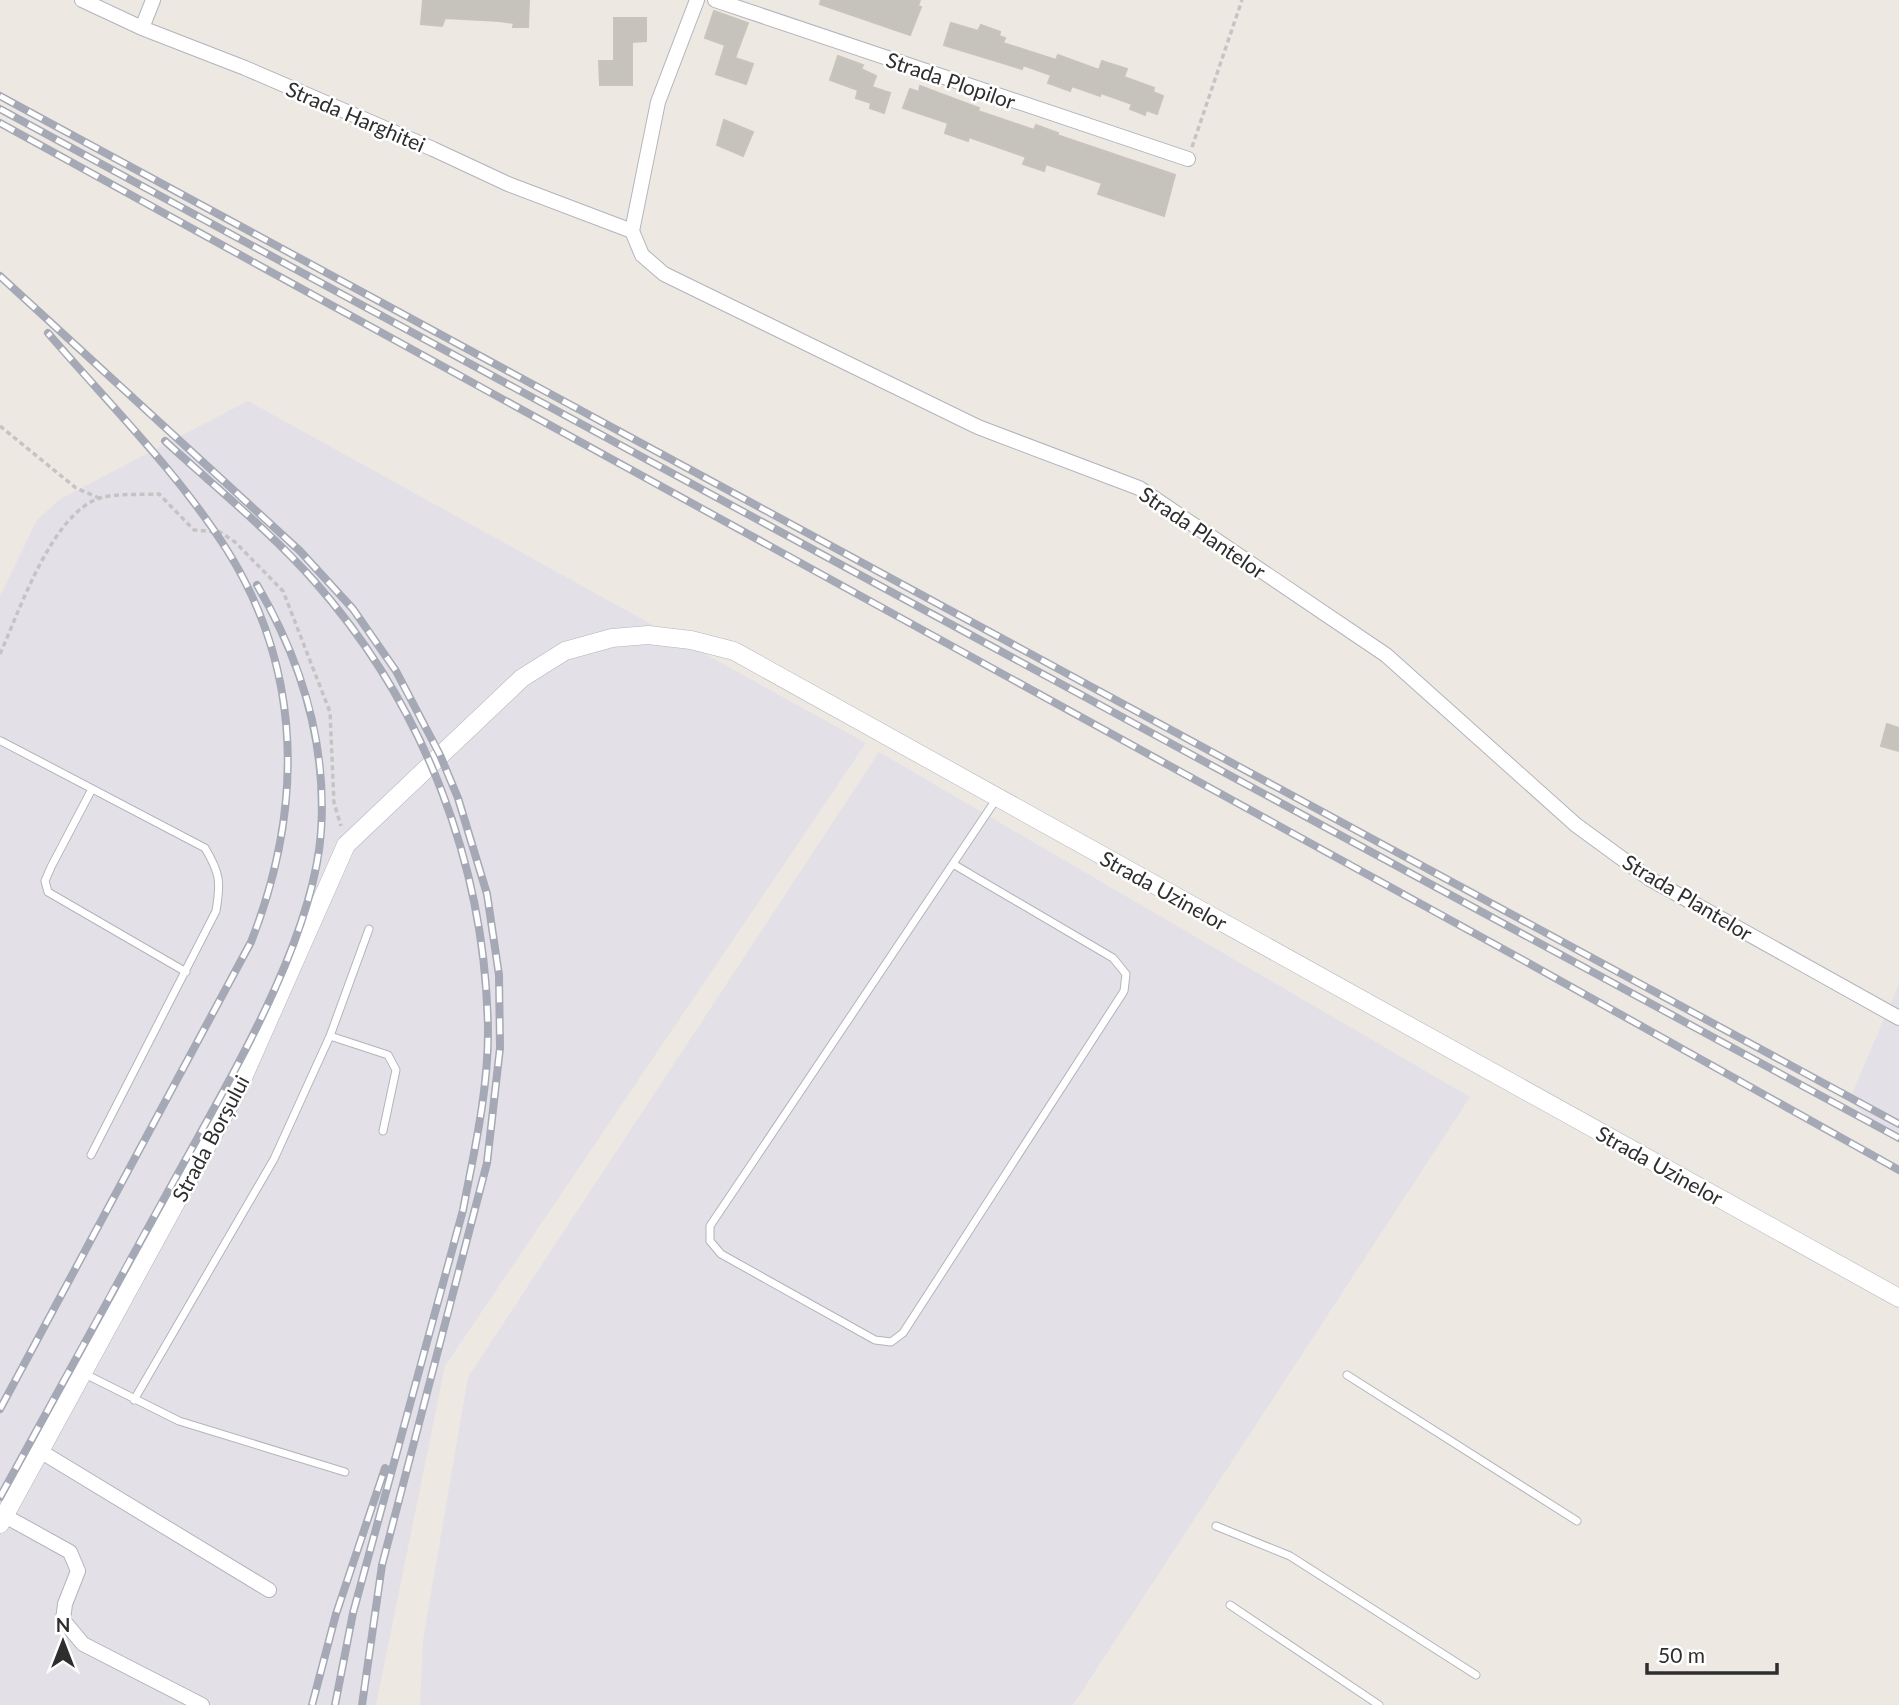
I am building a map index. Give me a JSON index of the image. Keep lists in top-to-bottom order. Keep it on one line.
{"streets":{"street":["Strada Plopilor","Strada Harghitei","Strada Plantelor","Strada Uzinelor","Strada Borșului"]},"crossings":[["Strada Harghitei","Strada Plantelor"],["Strada Uzinelor","Strada Borșului"]],"scale_bar":"50 m","north":"top"}
